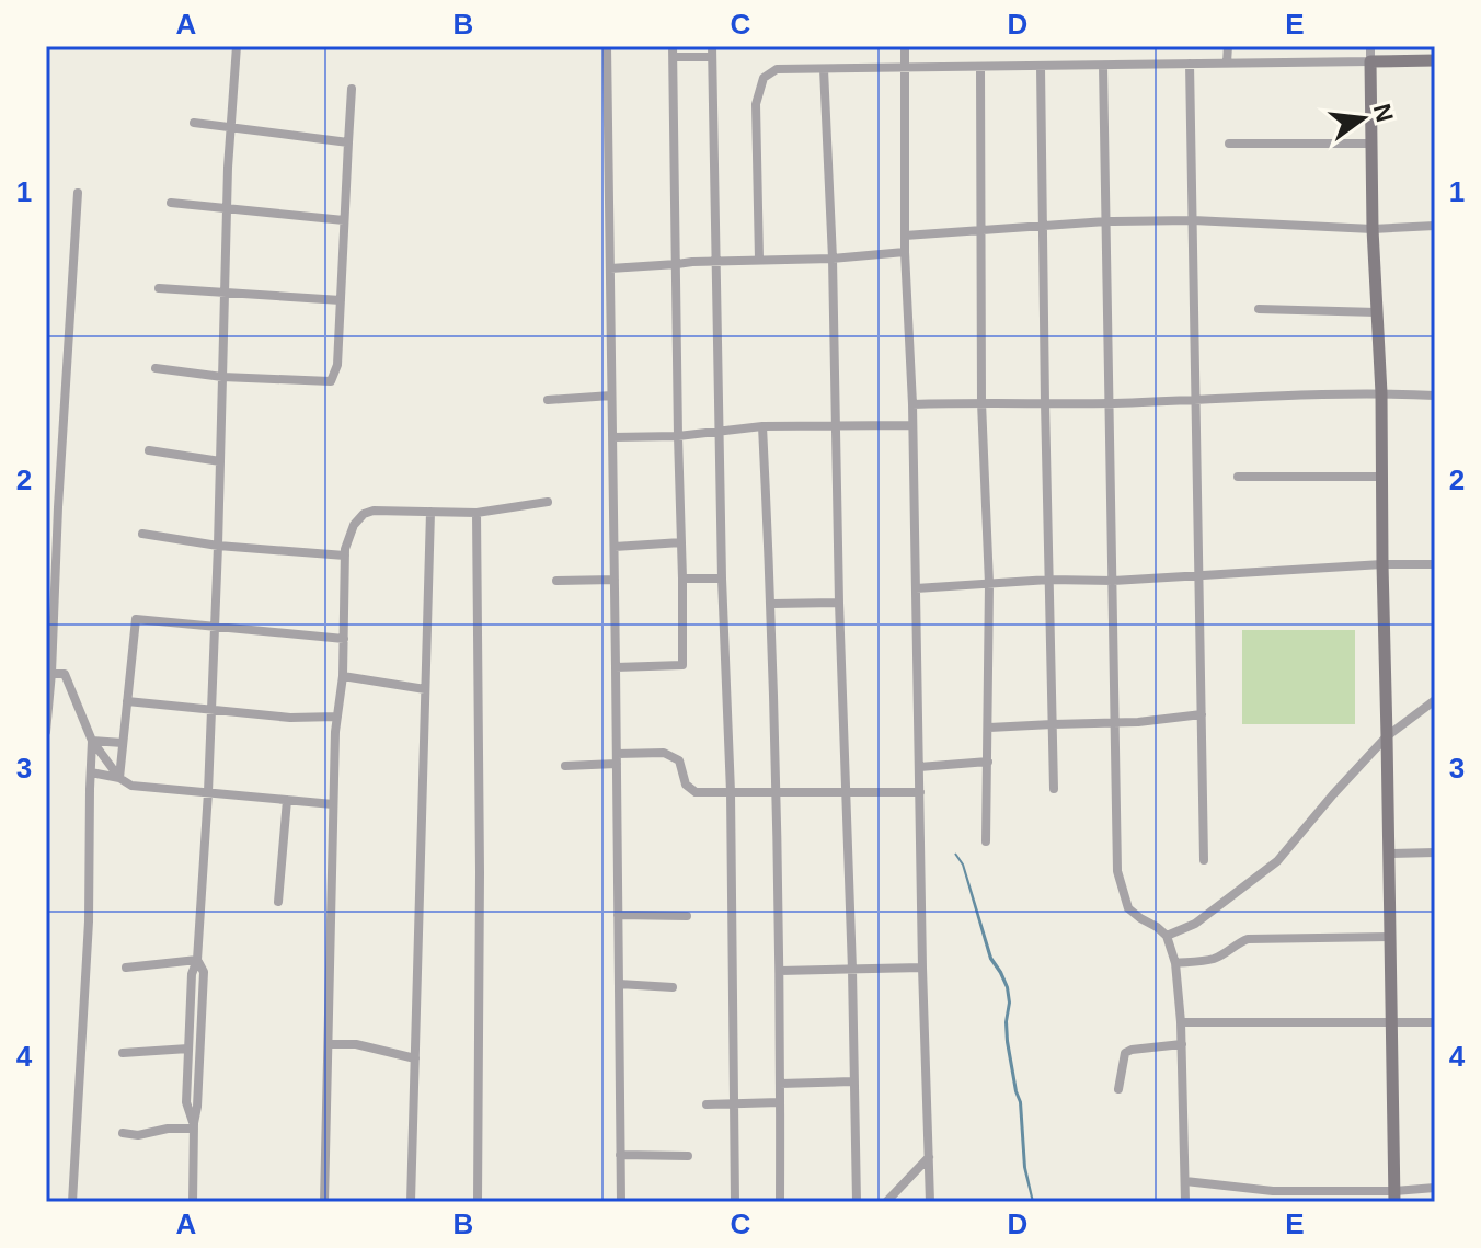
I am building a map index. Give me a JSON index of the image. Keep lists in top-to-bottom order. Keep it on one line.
{"north":"right","grid":{"columns":["A","B","C","D","E"],"rows":["1","2","3","4"]}}
